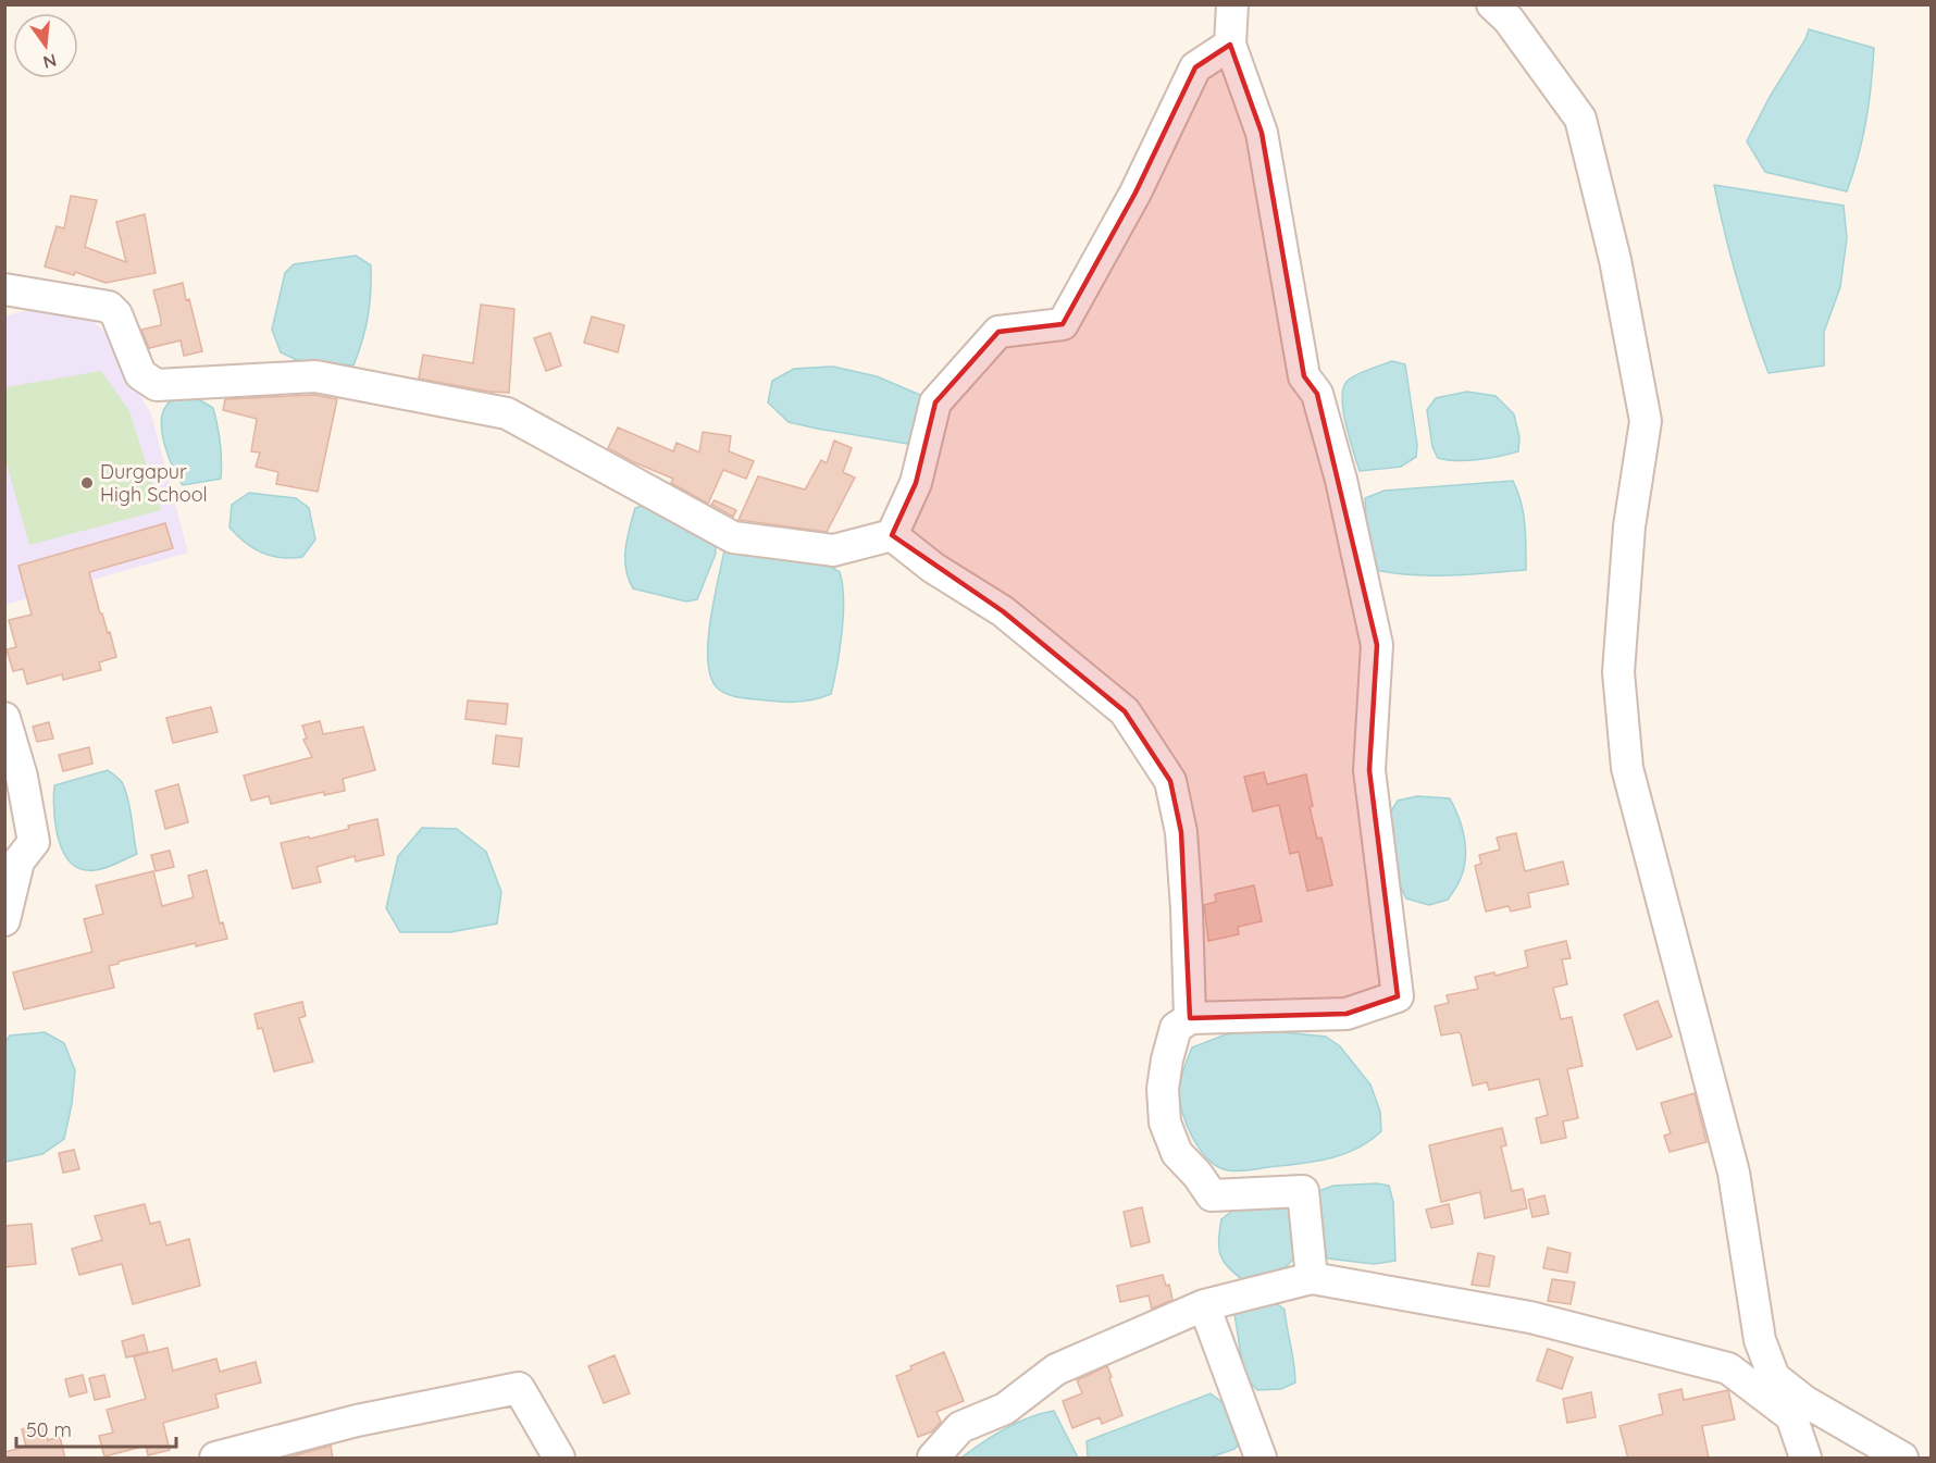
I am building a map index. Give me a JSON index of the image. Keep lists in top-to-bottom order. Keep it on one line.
{"places":["Durgapur High School"],"scale_bar":"50 m","north":"bottom"}
